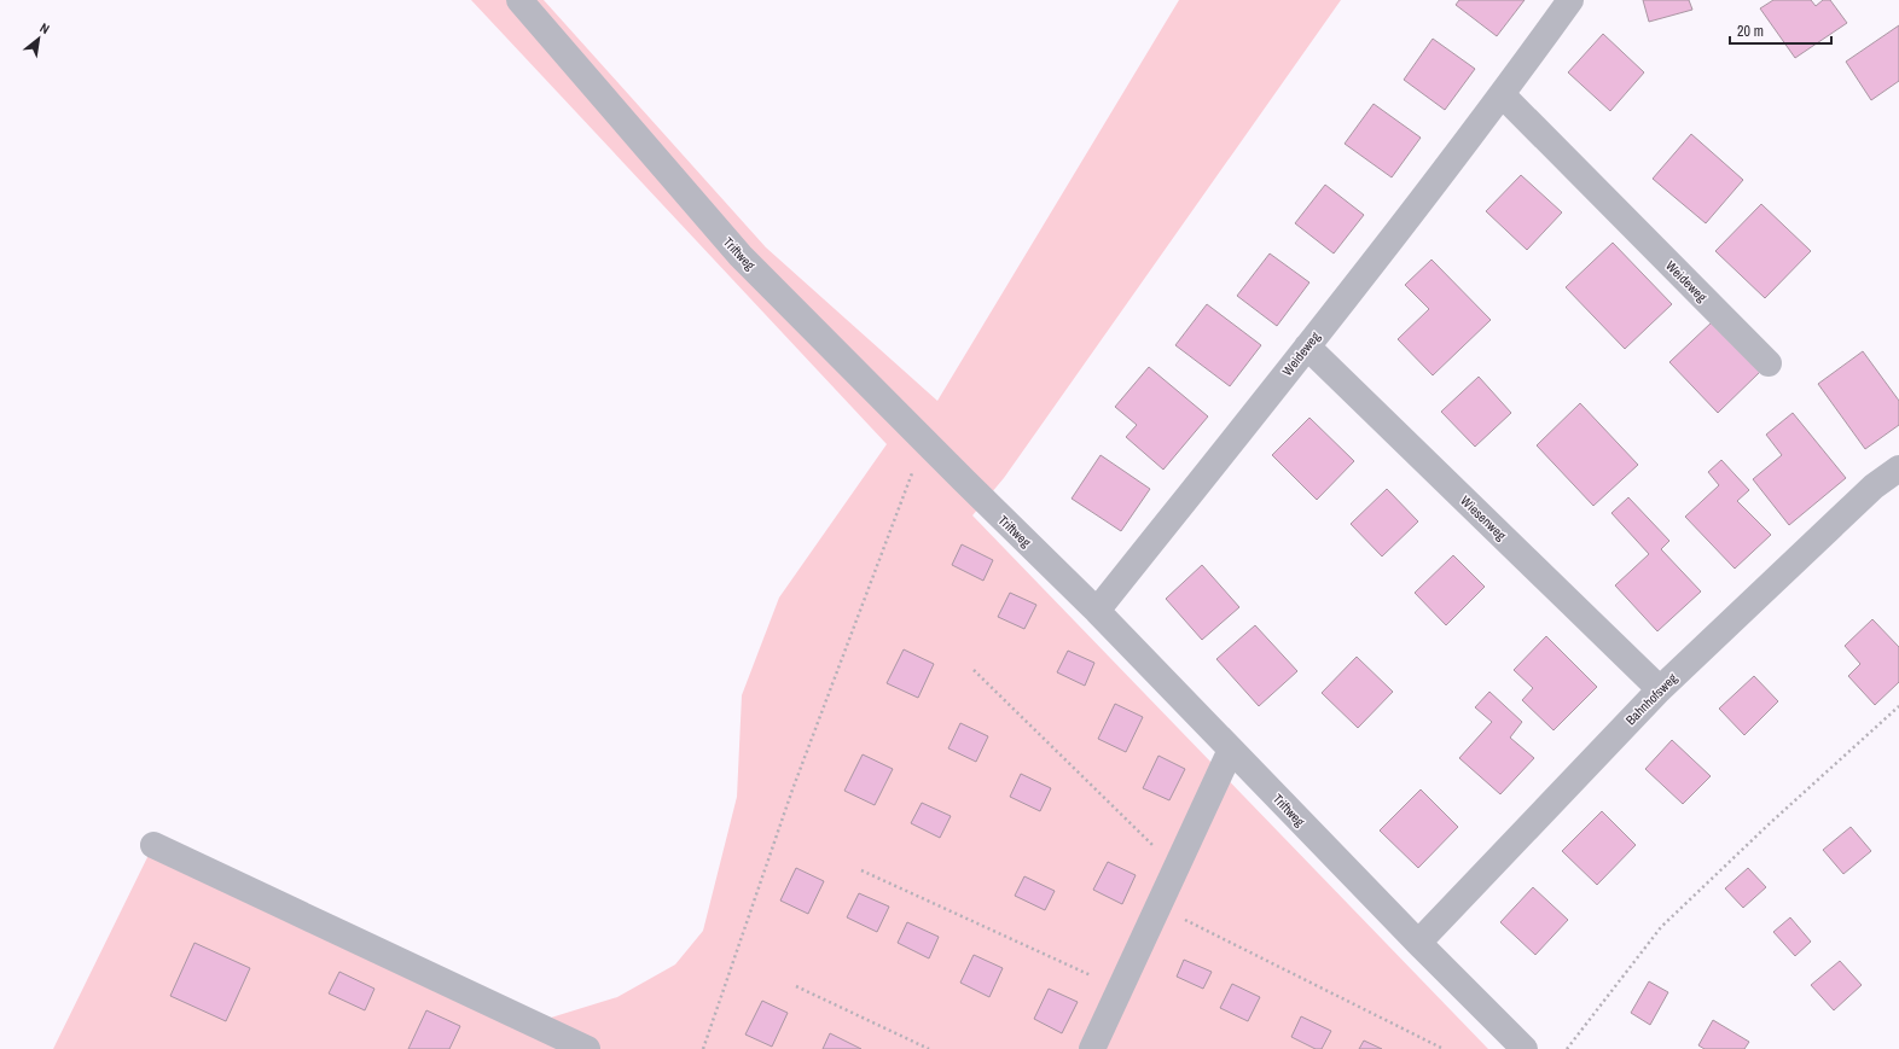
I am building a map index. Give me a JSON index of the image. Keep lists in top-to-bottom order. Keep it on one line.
{"streets":{"street":["Triftweg","Weideweg","Wiesenweg","Bahnhofsweg"]},"crossings":[["Triftweg","Weideweg"],["Triftweg","Bahnhofsweg"],["Weideweg","Wiesenweg"],["Wiesenweg","Bahnhofsweg"]],"scale_bar":"20 m","north":"top right"}
